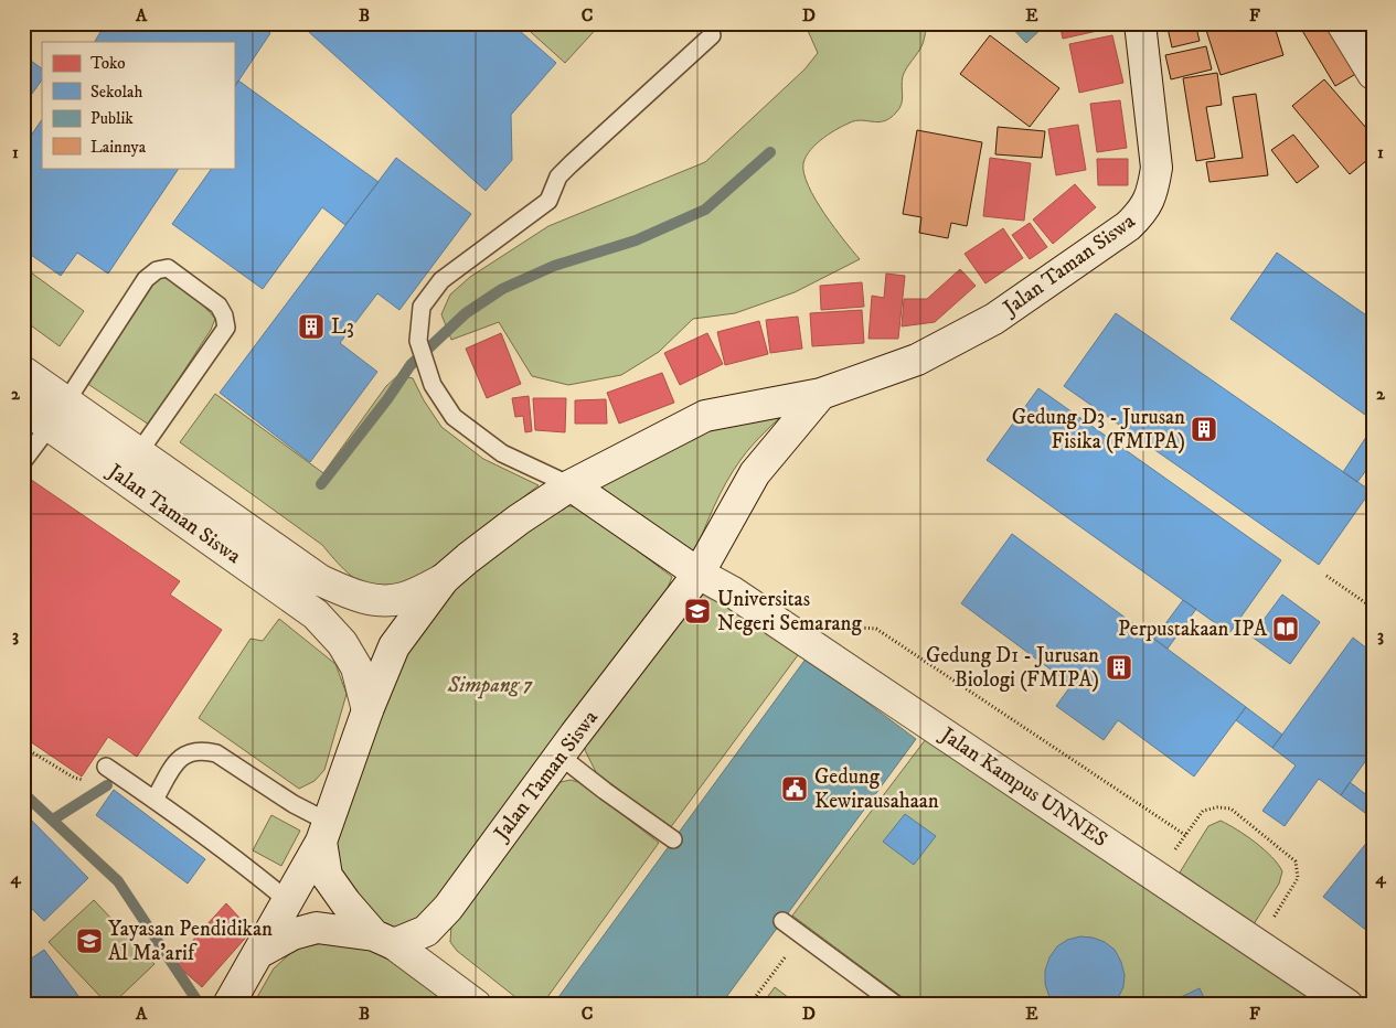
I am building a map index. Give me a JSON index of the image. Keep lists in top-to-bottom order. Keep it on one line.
{"streets":{"main road":["Jalan Taman Siswa","Jalan Kampus UNNES"]},"crossings":[["Jalan Taman Siswa","Jalan Kampus UNNES"]],"parks":["Simpang 7"],"places":{"building":["L3","Gedung D3 - Jurusan Fisika (FMIPA)","Gedung D1 - Jurusan Biologi (FMIPA)"],"school or university":["Universitas Negeri Semarang","Yayasan Pendidikan Al Ma'arif"],"library":["Perpustakaan IPA"],"public building":["Gedung Kewirausahaan"]},"legend":["Toko","Sekolah","Publik","Lainnya"],"grid":{"columns":["A","B","C","D","E","F"],"rows":["1","2","3","4"]}}
